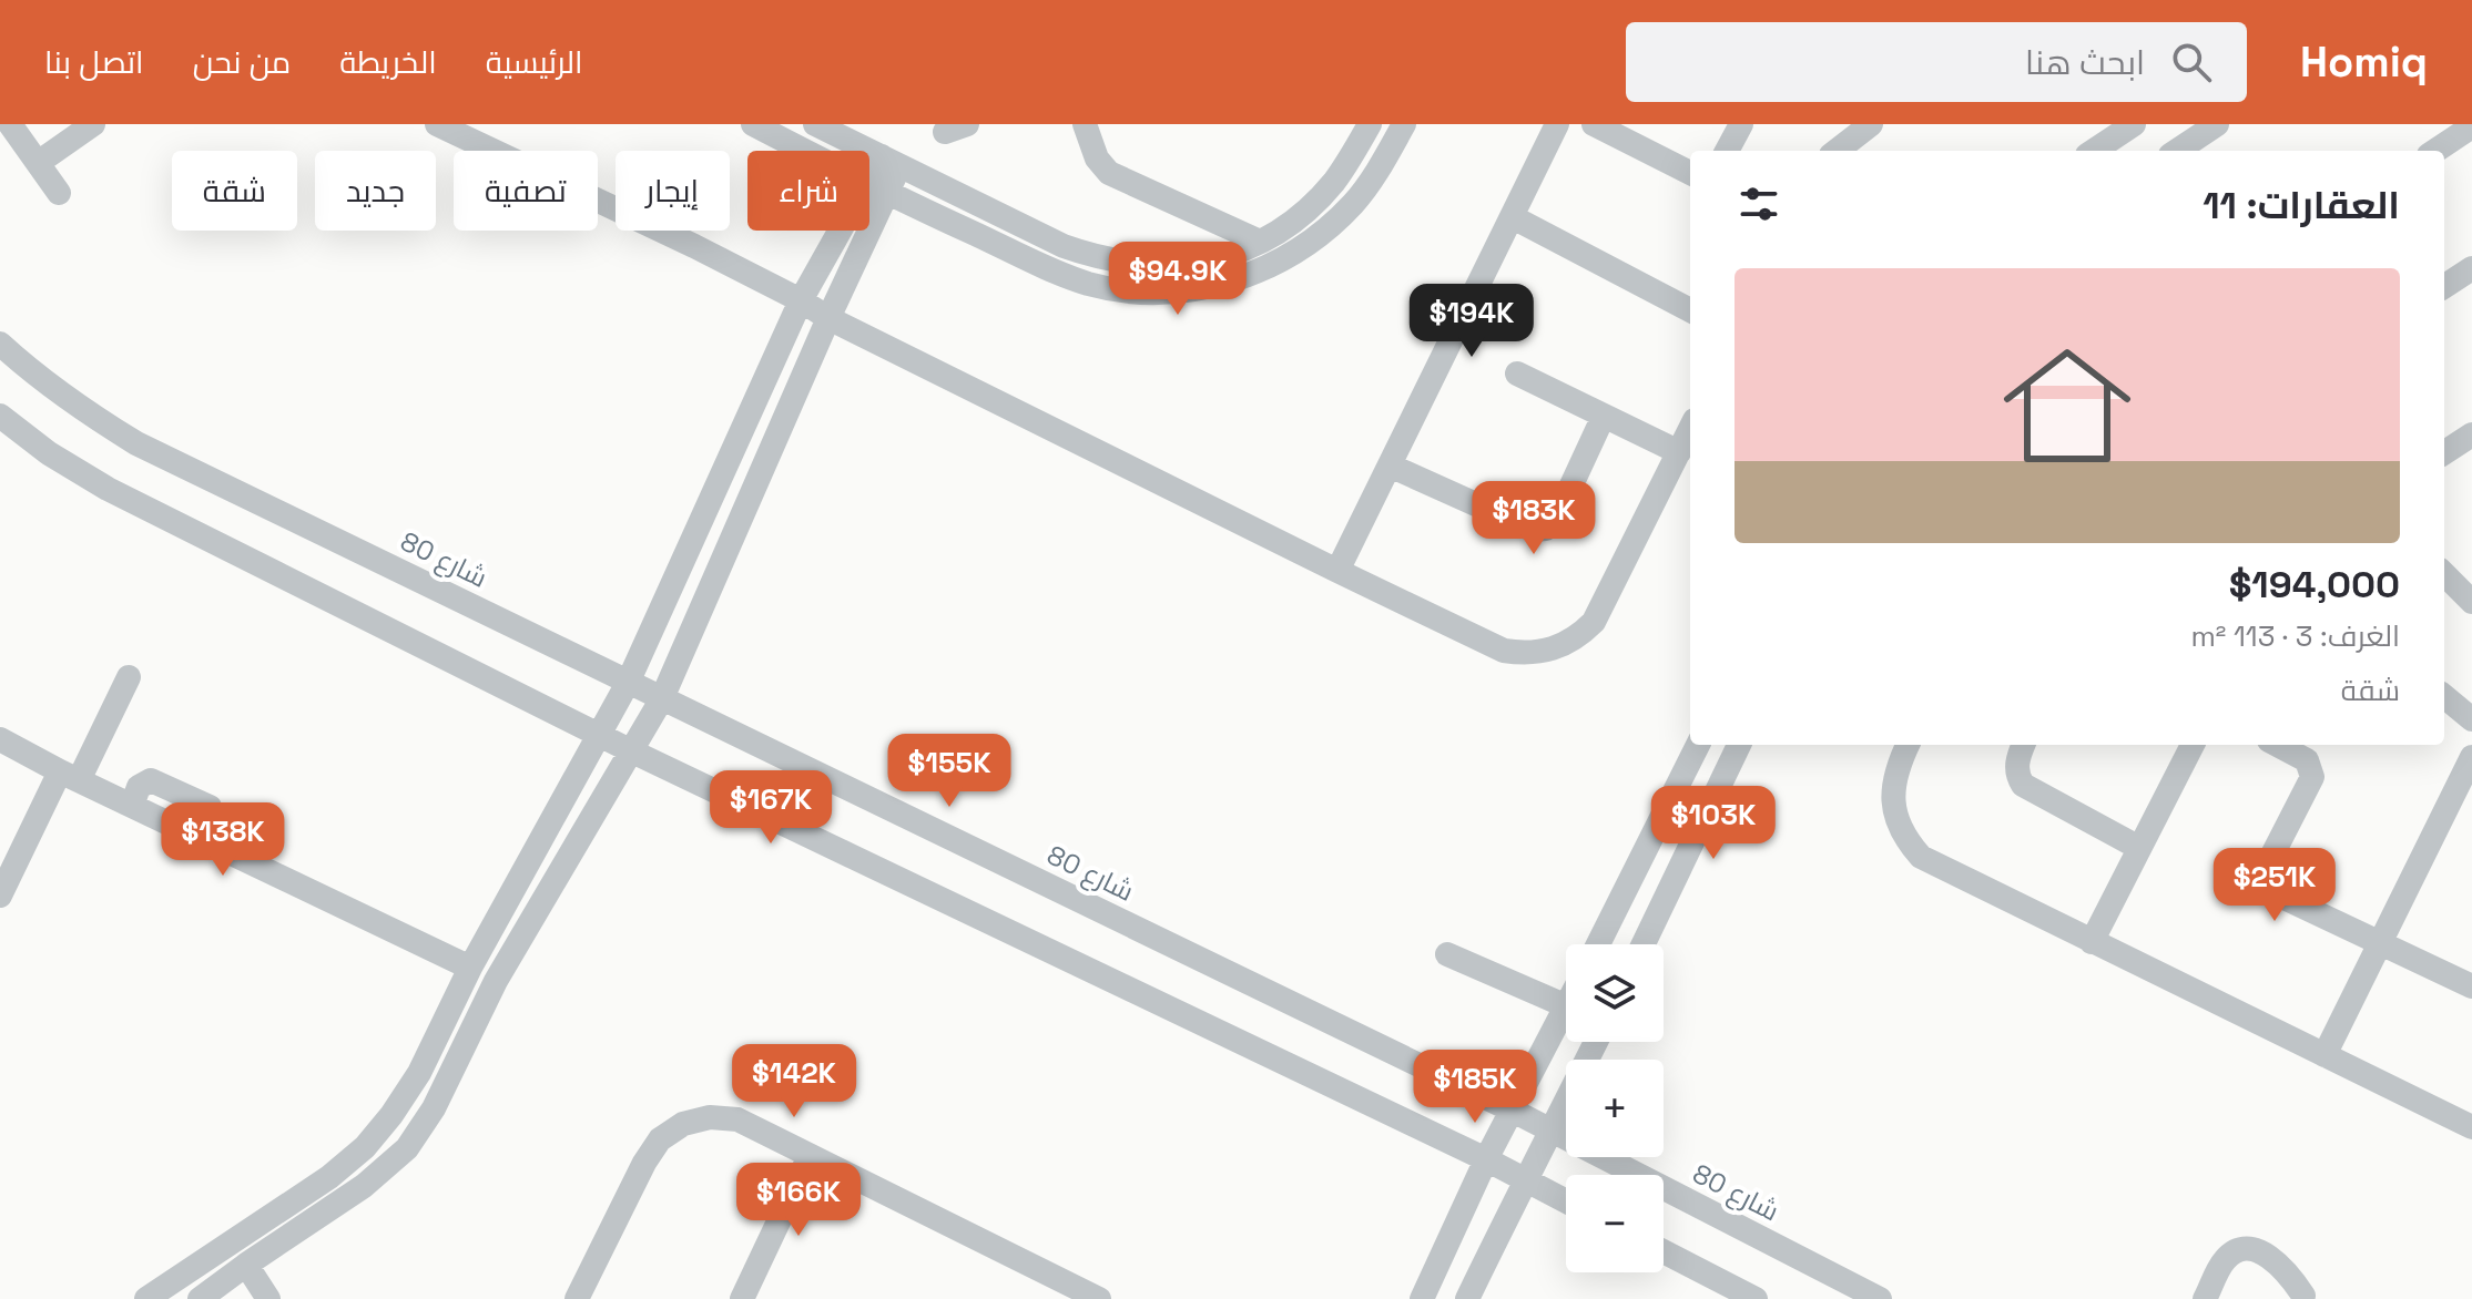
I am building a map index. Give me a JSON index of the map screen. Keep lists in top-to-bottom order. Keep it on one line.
{"streets":{"street":["شارع 80"]},"page":{"header":"Homiq","search":"ابحث هنا","nav":["الرئيسية","الخريطة","من نحن","اتصل بنا"],"chip":["شراء","إيجار","تصفية","جديد","شقة"],"heading":"العقارات: 11","price":["$94.9K","$194K","$183K","$155K","$167K","$103K","$138K","$251K","$142K","$185K","$166K"],"list":[{"name":"$194,000","note":"الغرف: 3 · 113 m² · شقة"}],"map_buttons":["+","−"]}}
